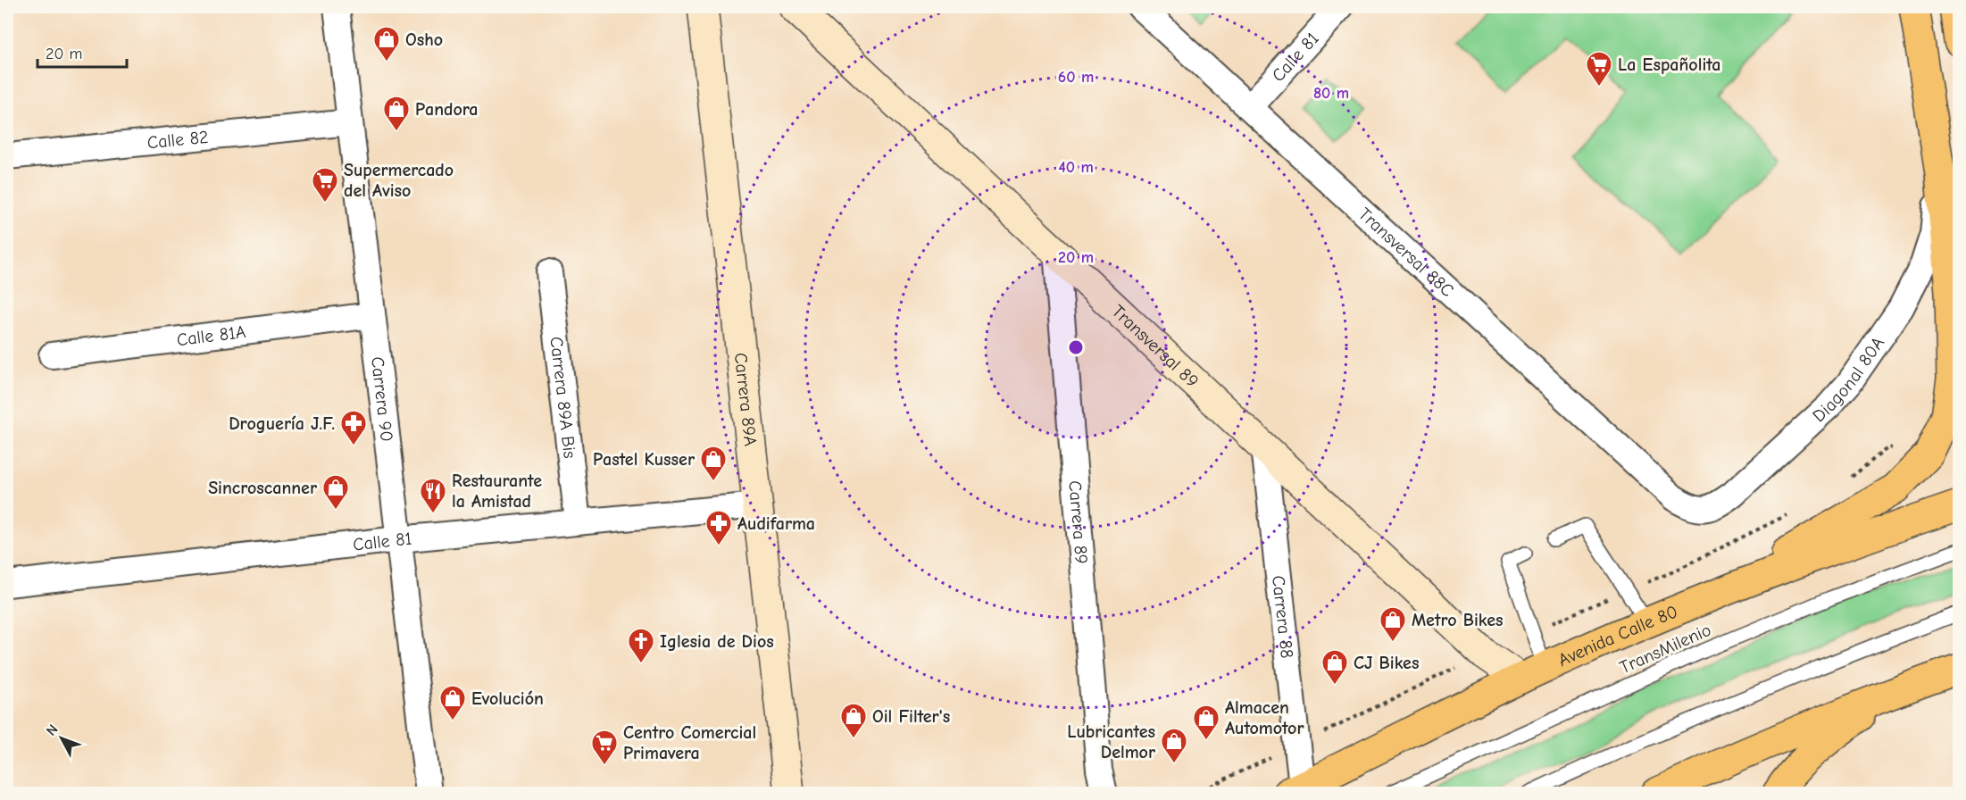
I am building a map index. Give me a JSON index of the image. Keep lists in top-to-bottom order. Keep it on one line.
{"streets":{"main road":["Avenida Calle 80"],"street":["Calle 81","Calle 82","Transversal 88C","Calle 81A","Transversal 89","Diagonal 80A","Carrera 89A Bis","Carrera 90","Carrera 89A","Carrera 89","Carrera 88"],"lane":["TransMilenio"]},"crossings":[["Calle 81","Transversal 88C"],["Calle 81","Carrera 89A Bis"],["Calle 81","Carrera 90"],["Calle 81","Carrera 89A"],["Calle 82","Carrera 90"],["Transversal 88C","Diagonal 80A"],["Calle 81A","Carrera 90"],["Transversal 89","Carrera 89"],["Transversal 89","Carrera 88"],["Transversal 89","Avenida Calle 80"],["Carrera 88","Avenida Calle 80"]],"places":{"shop":["Osho","Pandora","Pastel Kusser","Sincroscanner","Metro Bikes","CJ Bikes","Evolución","Oil Filter's","Almacen Automotor","Lubricantes Delmor"],"supermarket":["La Españolita","Supermercado del Aviso","Centro Comercial Primavera"],"pharmacy":["Droguería J.F.","Audifarma"],"restaurant":["Restaurante la Amistad"],"church":["Iglesia de Dios"]},"scale_bar":"20 m","north":"top left","rings":["60 m","80 m","40 m","20 m"]}
